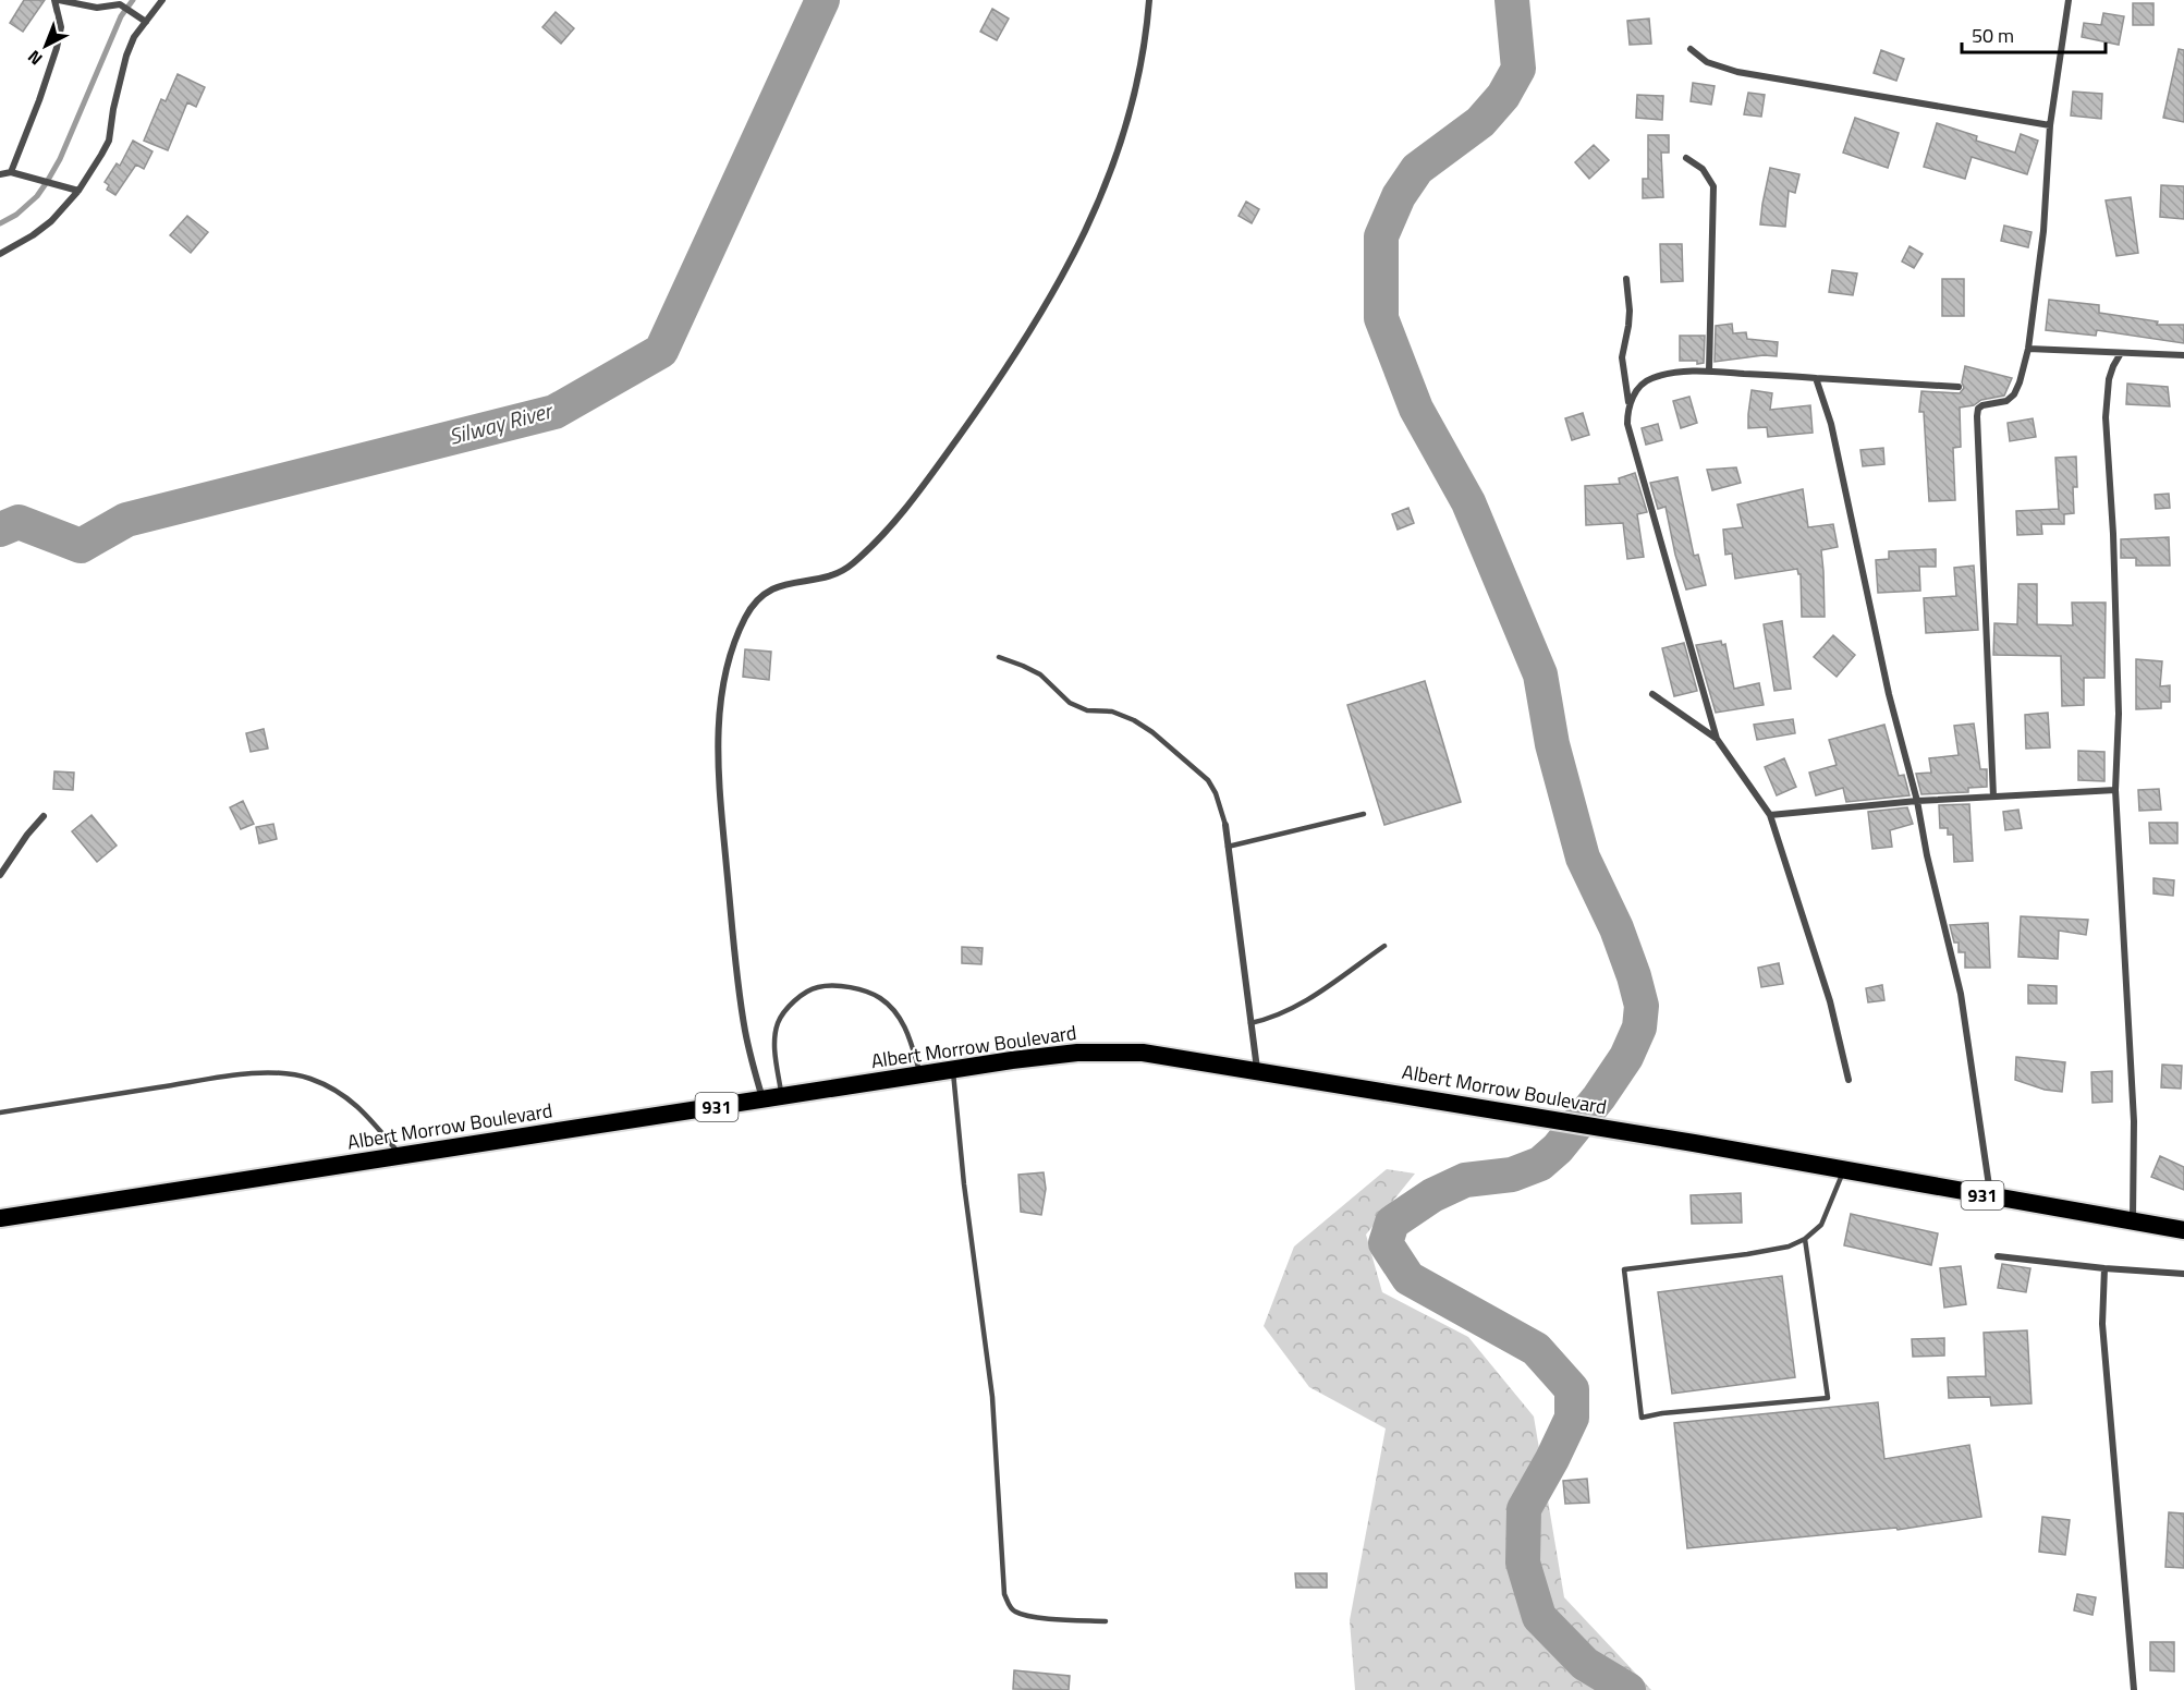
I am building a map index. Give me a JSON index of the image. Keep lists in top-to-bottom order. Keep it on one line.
{"streets":{"highway":["Albert Morrow Boulevard","931"]},"water":["Silway River"],"scale_bar":"50 m","north":"bottom left"}
